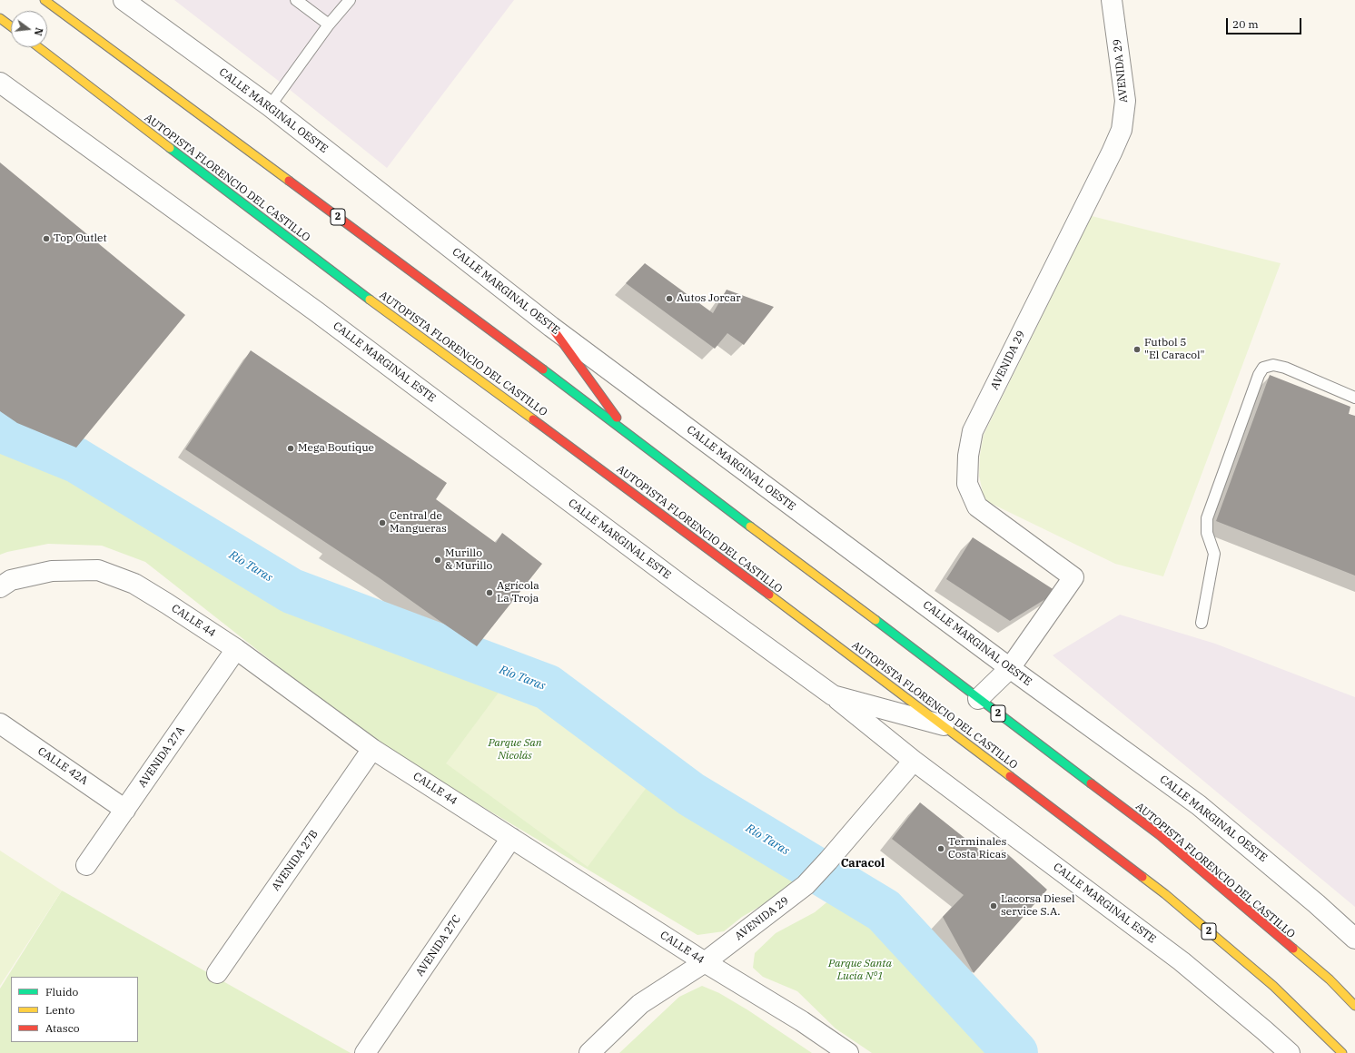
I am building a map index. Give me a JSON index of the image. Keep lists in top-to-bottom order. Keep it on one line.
{"streets":{"highway":["AUTOPISTA FLORENCIO DEL CASTILLO","2"],"street":["AVENIDA 29","CALLE MARGINAL OESTE","CALLE MARGINAL ESTE","CALLE 44","AVENIDA 27A","CALLE 42A","AVENIDA 27B","AVENIDA 27C"]},"crossings":[["AVENIDA 29","CALLE MARGINAL OESTE"],["AVENIDA 29","CALLE MARGINAL ESTE"],["AVENIDA 29","CALLE 44"],["AUTOPISTA FLORENCIO DEL CASTILLO","CALLE MARGINAL ESTE"],["CALLE 44","AVENIDA 27A"],["CALLE 44","AVENIDA 27B"],["CALLE 44","AVENIDA 27C"],["AVENIDA 27A","CALLE 42A"]],"districts":["Caracol"],"water":["Río Taras"],"parks":["Parque San Nicolás","Parque Santa Lucía Nº1"],"places":["Top Outlet","Autos Jorcar","Futbol 5 \"El Caracol\"","Mega Boutique","Central de Mangueras","Murillo & Murillo","Agrícola La Troja","Terminales Costa Ricas","Lacorsa Diesel service S.A."],"legend":["Fluido","Lento","Atasco"],"scale_bar":"20 m","north":"right"}
